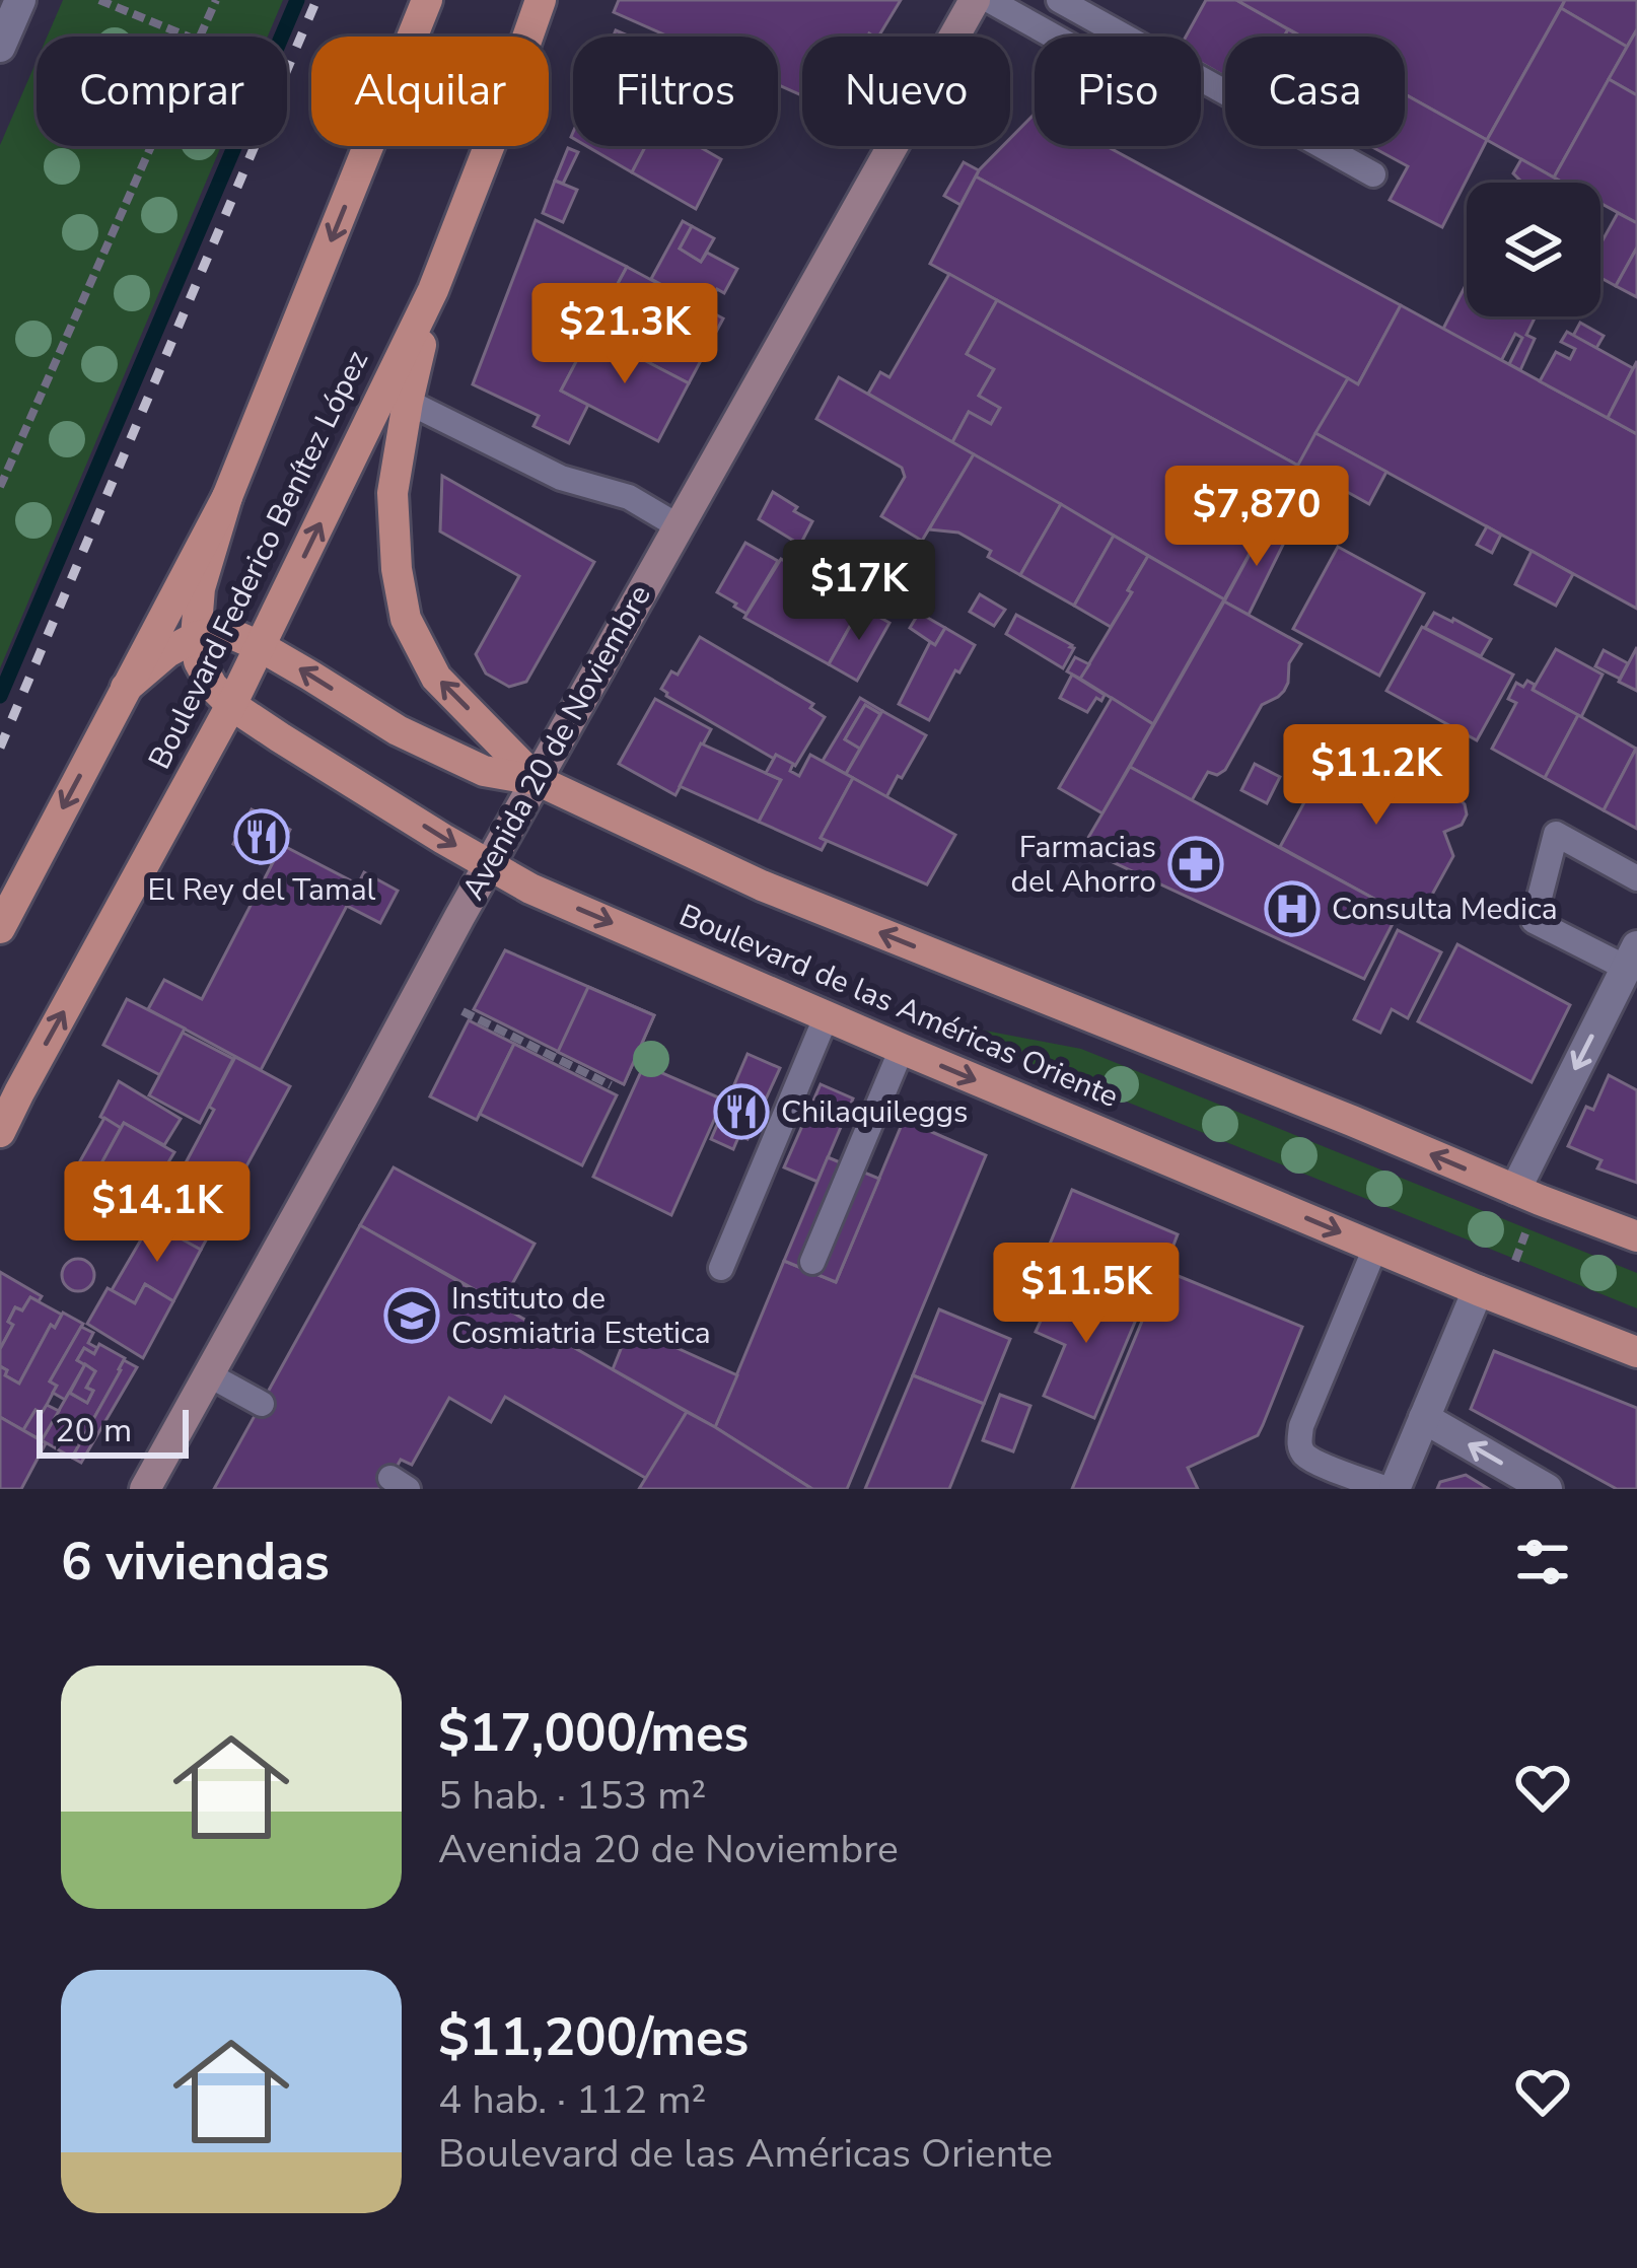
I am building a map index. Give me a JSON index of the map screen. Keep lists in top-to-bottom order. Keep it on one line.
{"streets":{"main road":["Boulevard Federico Benítez López","Avenida 20 de Noviembre","Boulevard de las Américas Oriente"]},"crossings":[["Boulevard Federico Benítez López","Boulevard de las Américas Oriente"],["Avenida 20 de Noviembre","Boulevard de las Américas Oriente"]],"places":{"restaurant":["El Rey del Tamal","Chilaquileggs"],"pharmacy":["Farmacias del Ahorro"],"hospital":["Consulta Medica"],"school or university":["Instituto de Cosmiatria Estetica"]},"scale_bar":"20 m","page":{"chip":["Comprar","Alquilar","Filtros","Nuevo","Piso","Casa"],"price":["$21.3K","$7,870","$17K","$11.2K","$14.1K","$11.5K"],"scale":"20 m","heading":"6 viviendas","list":[{"name":"$17,000/mes","note":"5 hab. · 153 m² · Avenida 20 de Noviembre"},{"name":"$11,200/mes","note":"4 hab. · 112 m² · Boulevard de las Américas Oriente"}]}}
